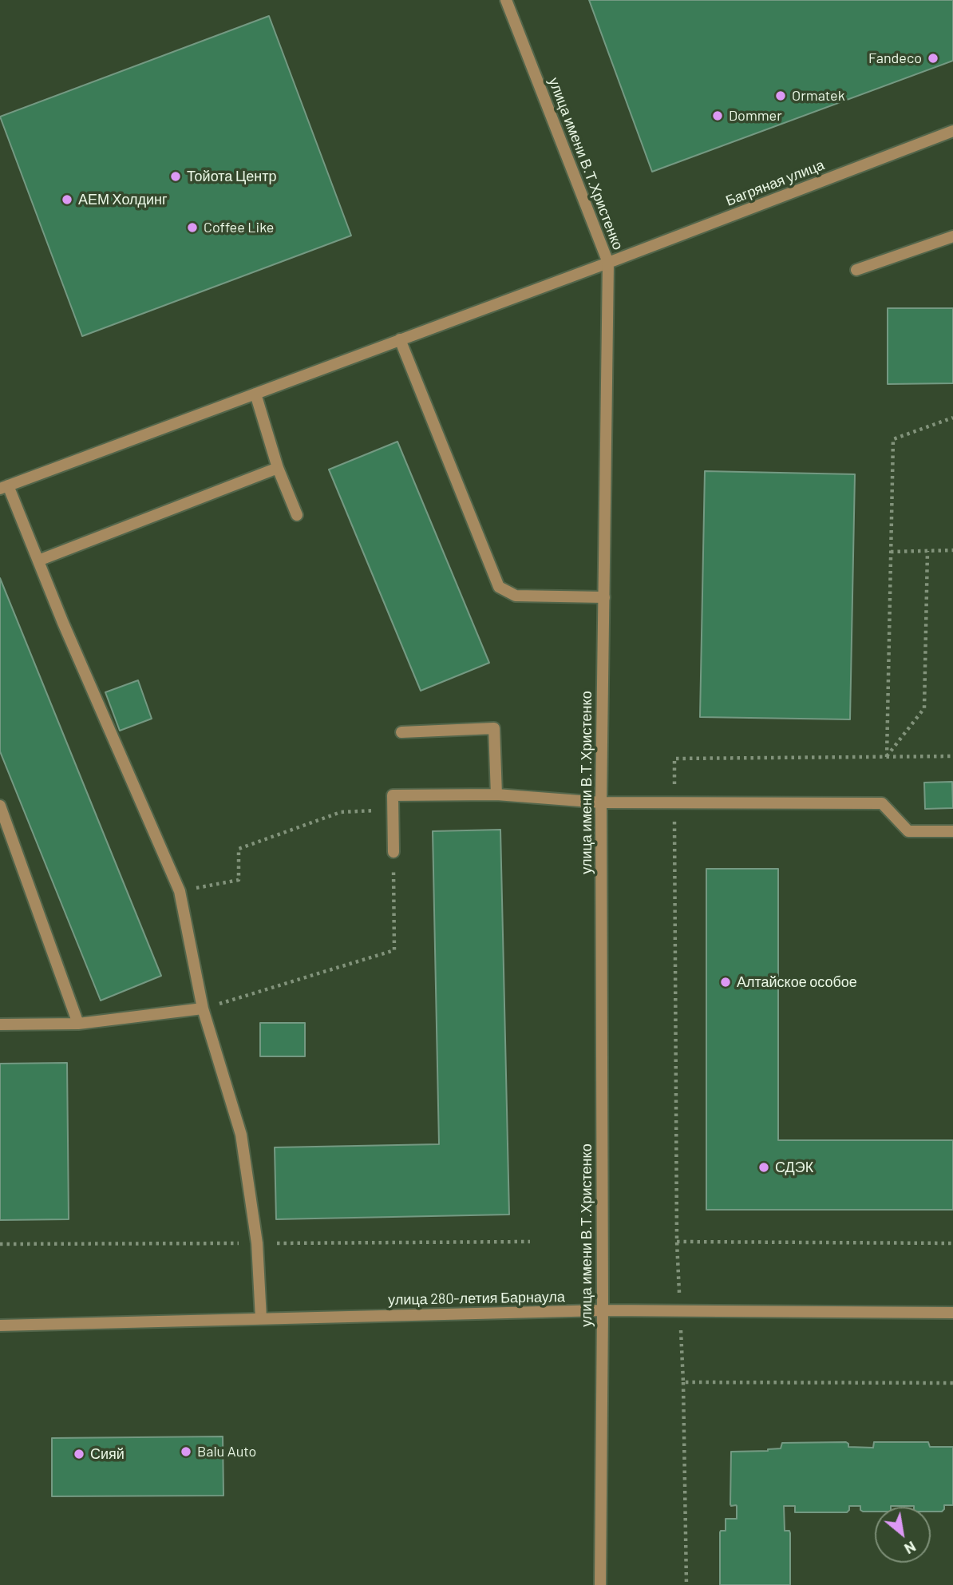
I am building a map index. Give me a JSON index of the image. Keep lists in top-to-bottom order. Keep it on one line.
{"streets":{"street":["улица имени В.Т.Христенко","Багряная улица","улица 280-летия Барнаула"]},"crossings":[["улица имени В.Т.Христенко","Багряная улица"],["улица имени В.Т.Христенко","улица 280-летия Барнаула"]],"places":["Fandeco","Ormatek","Dommer","Тойота Центр","АЕМ Холдинг","Coffee Like","Алтайское особое","СДЭК","Balu Auto","Сияй"],"north":"bottom right"}
